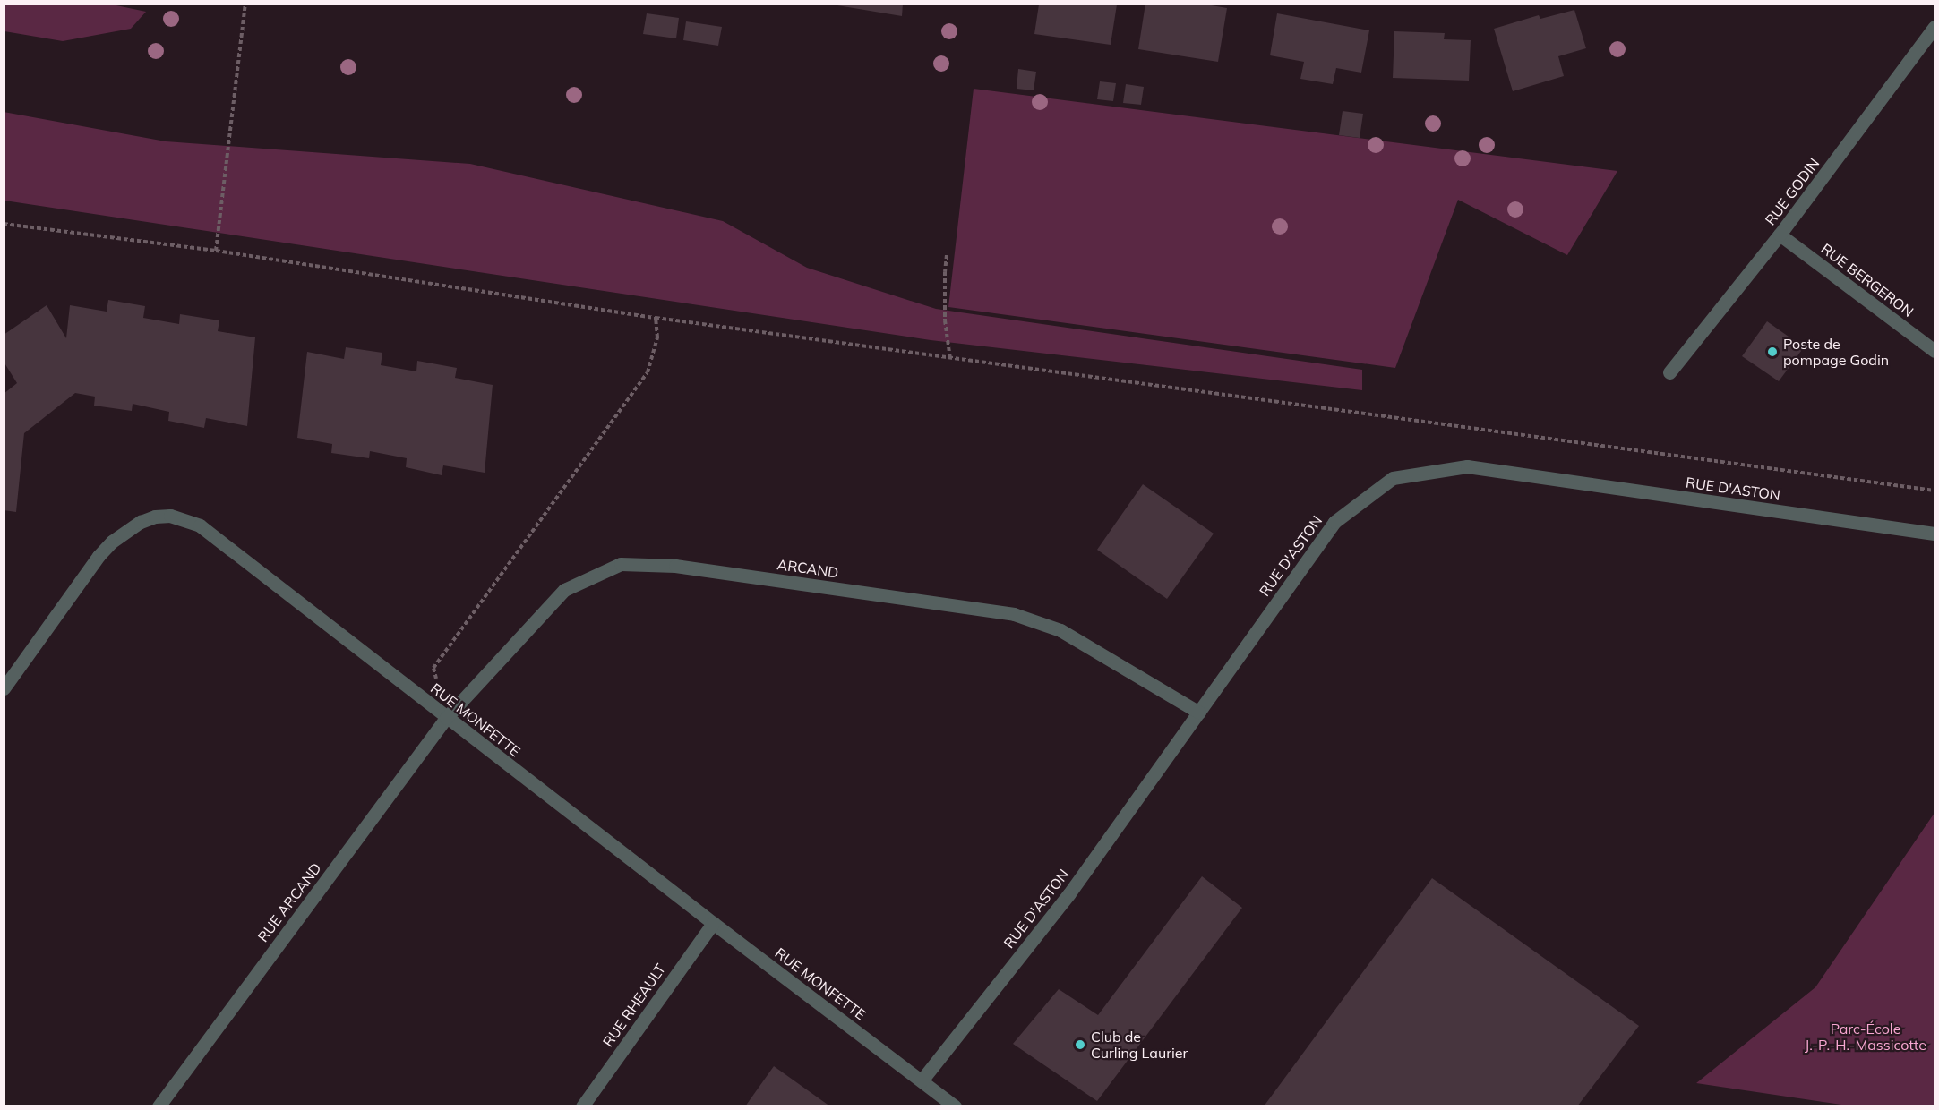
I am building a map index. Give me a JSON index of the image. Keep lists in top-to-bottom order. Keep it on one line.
{"streets":{"street":["RUE GODIN","RUE BERGERON","RUE D'ASTON","ARCAND","RUE MONFETTE","RUE ARCAND","RUE RHEAULT"]},"crossings":[["RUE GODIN","RUE BERGERON"],["RUE D'ASTON","ARCAND"],["RUE D'ASTON","RUE MONFETTE"],["ARCAND","RUE MONFETTE"],["ARCAND","RUE ARCAND"],["RUE MONFETTE","RUE ARCAND"],["RUE MONFETTE","RUE RHEAULT"]],"parks":["Parc-École J.-P.-H.-Massicotte"],"places":["Poste de pompage Godin","Club de Curling Laurier"]}
